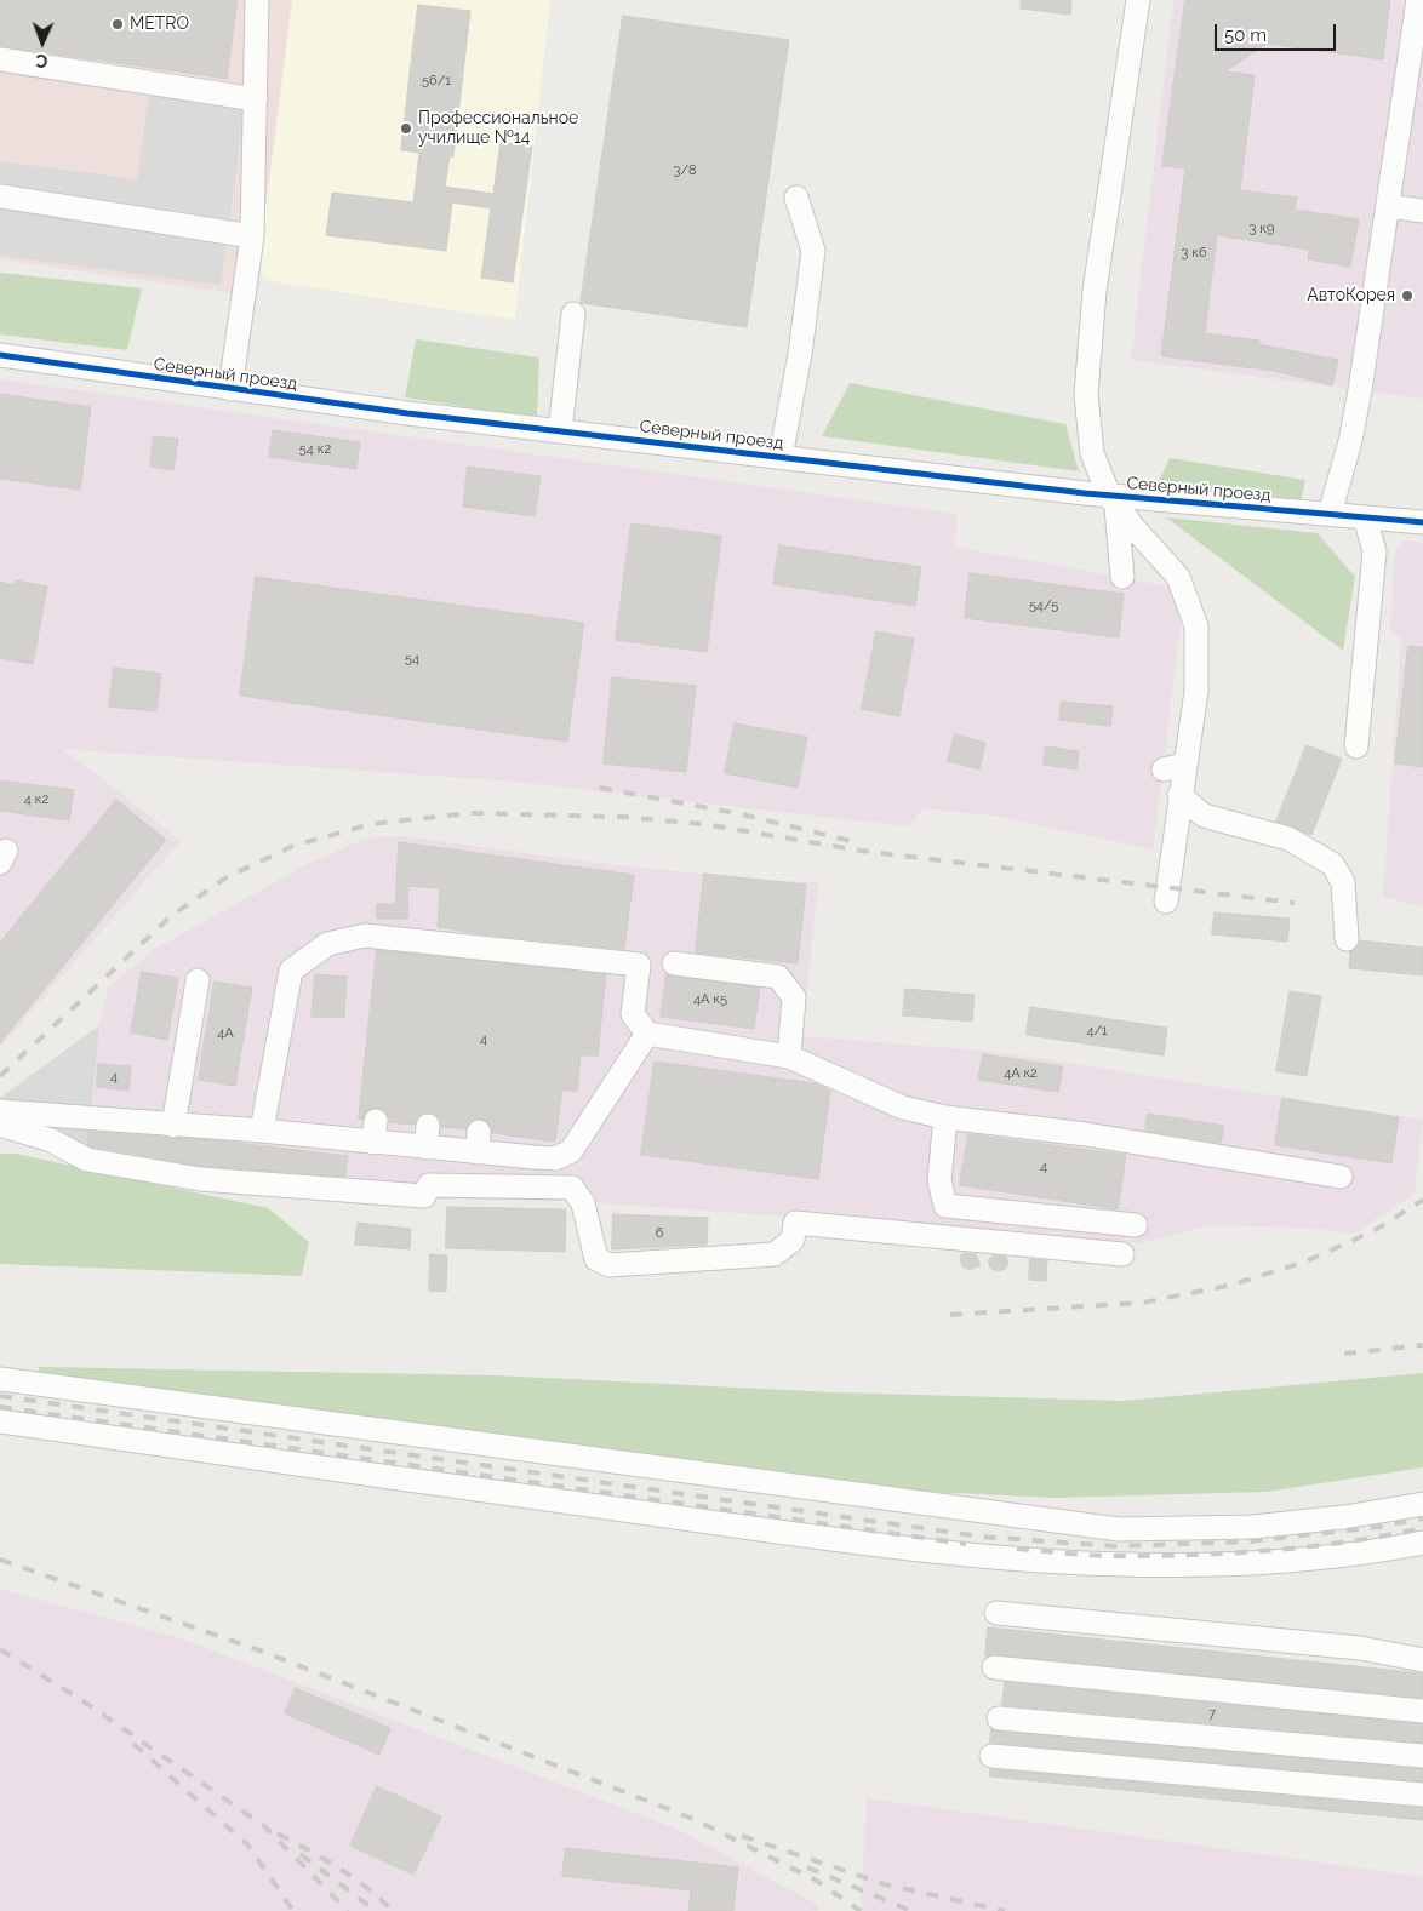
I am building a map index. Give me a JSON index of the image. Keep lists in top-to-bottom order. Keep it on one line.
{"streets":{"street":["Северный проезд"]},"places":["METRO","Профессиональное училище №14","АвтоКорея"],"house_numbers":["56/1","3/8","3 к9","3 к6","54 к2","54/5","54","4 к2","4А к5","4/1","4А","4","4А к2","4","4","6","7"],"scale_bar":"50 m","north":"bottom"}
